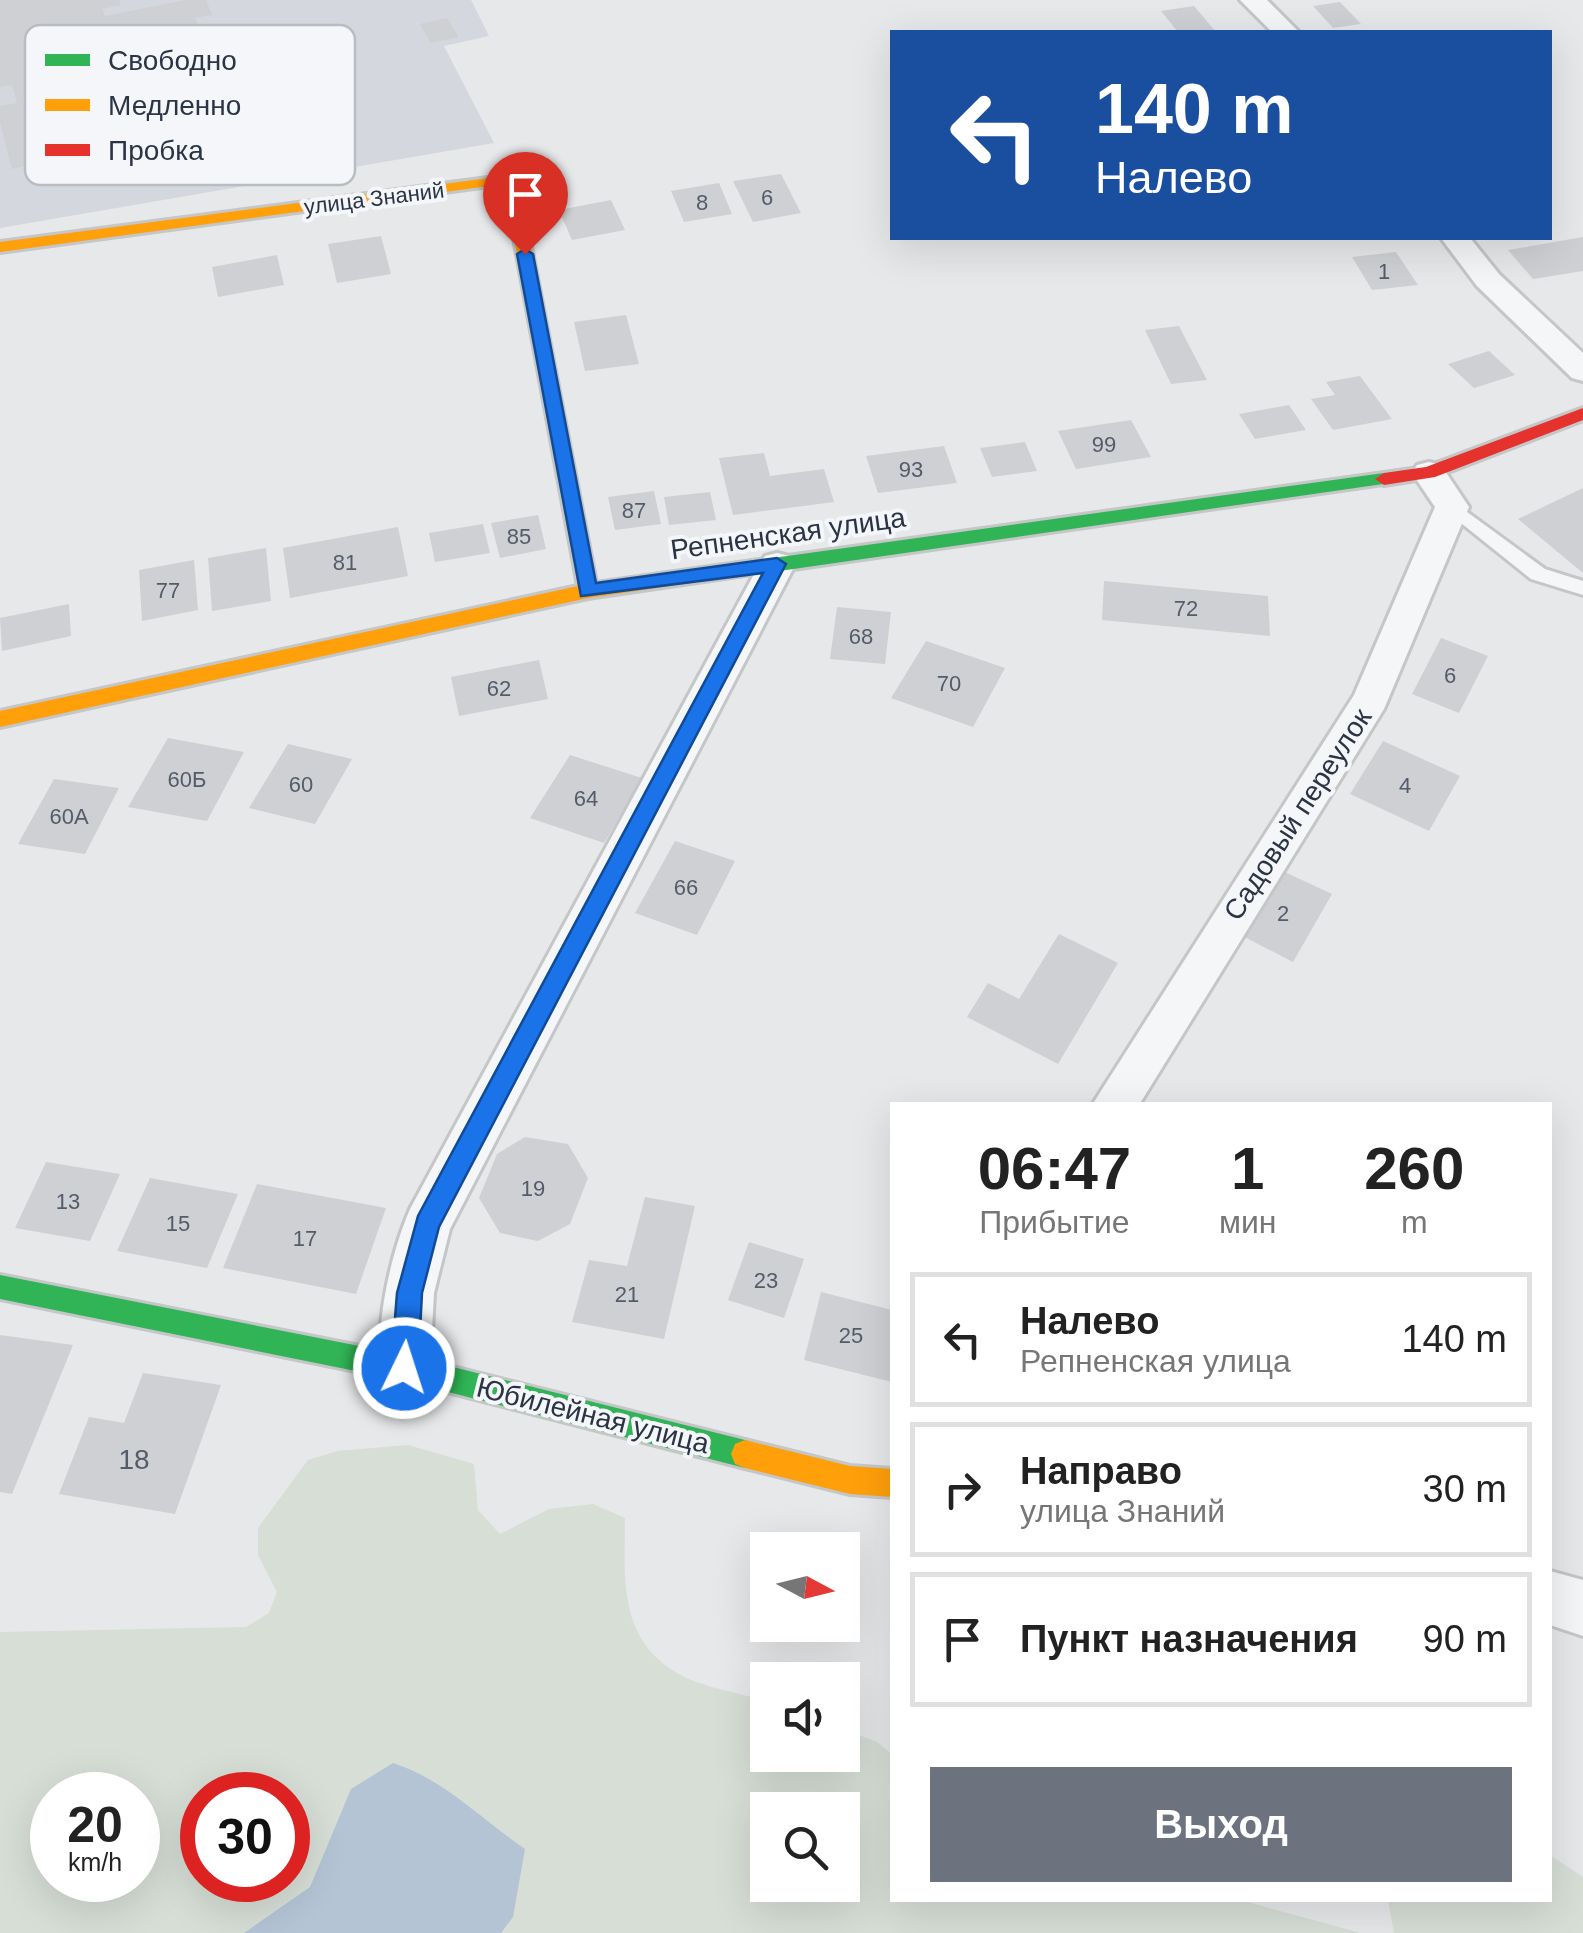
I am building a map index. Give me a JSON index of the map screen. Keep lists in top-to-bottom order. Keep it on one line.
{"streets":{"street":["улица Знаний","Репненская улица","Садовый переулок","Юбилейная улица"]},"crossings":[["улица Знаний","Репненская улица"]],"house_numbers":["6","8","1","99","93","87","85","81","77","72","68","6","70","62","60Б","60","4","64","60А","66","2","19","13","15","17","23","21","25","18"],"legend":["Свободно","Медленно","Пробка"],"north":"right","page":{"turn":["140 m","Налево"],"eta":["06:47","Прибытие","1","мин","260","m"],"list":[{"name":"Налево","note":"Репненская улица","value":"140 m"},{"name":"Направо","note":"улица Знаний","value":"30 m"},{"name":"Пункт назначения","value":"90 m"}],"buttons":"Выход","speed":"20 km/h","limit":"30"}}
